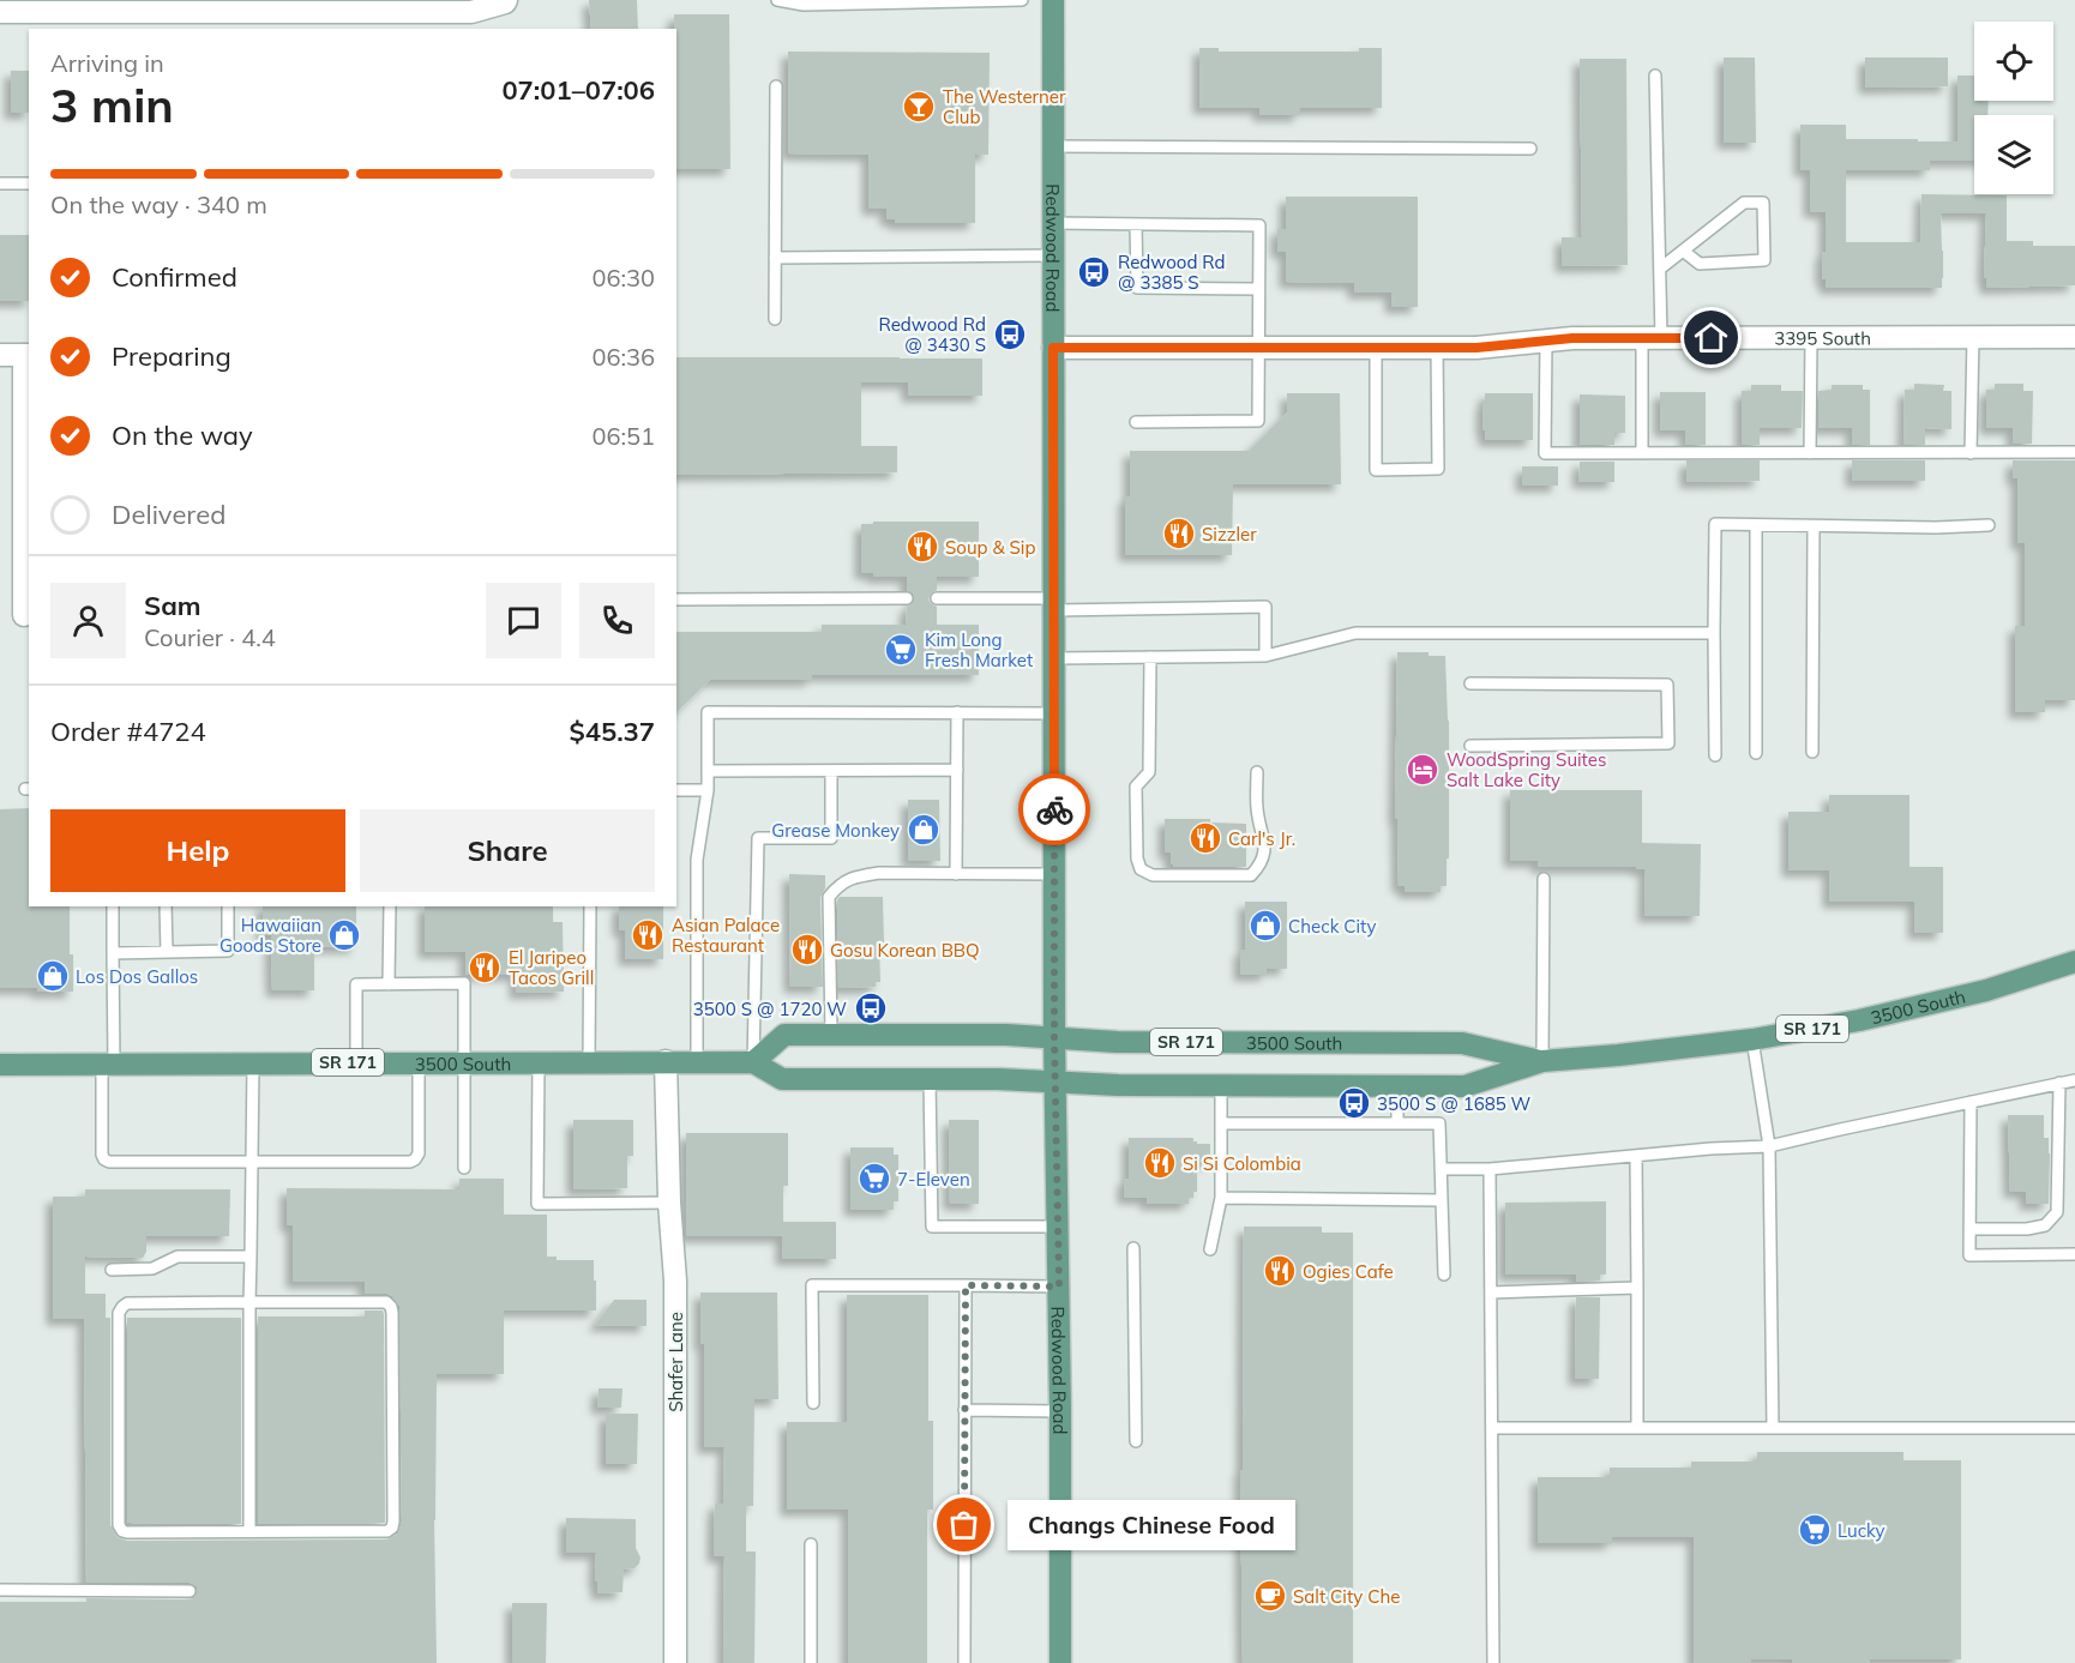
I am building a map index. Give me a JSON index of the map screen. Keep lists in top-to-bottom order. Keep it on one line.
{"streets":{"main road":["Redwood Road","3500 South","SR 171"],"street":["3395 South","Shafer Lane"]},"crossings":[["Redwood Road","3395 South"],["Redwood Road","3500 South"],["3500 South","Shafer Lane"]],"places":{"bar":["The Westerner Club"],"bus stop":["Redwood Rd @ 3385 S","Redwood Rd @ 3430 S","3500 S @ 1720 W","3500 S @ 1685 W"],"restaurant":["Sizzler","Soup & Sip","Carl's Jr.","Asian Palace Restaurant","Gosu Korean BBQ","El Jaripeo Tacos Grill","Si Si Colombia","Ogies Cafe"],"supermarket":["Kim Long Fresh Market","7-Eleven","Lucky"],"hotel":["WoodSpring Suites Salt Lake City"],"shop":["Grease Monkey","Check City","Hawaiian Goods Store","Los Dos Gallos"],"other":["Changs Chinese Food"],"cafe":["Salt City Che"]},"page":{"heading":["3 min","Arriving in","07:01–07:06"],"panel":["Sam","Courier · 4.4","Order #4724","$45.37"],"bar":"On the way · 340 m","list":[["Confirmed","06:30"],["Preparing","06:36"],["On the way","06:51"],"Delivered"],"buttons":["Help","Share"],"bubble":"Changs Chinese Food"}}
